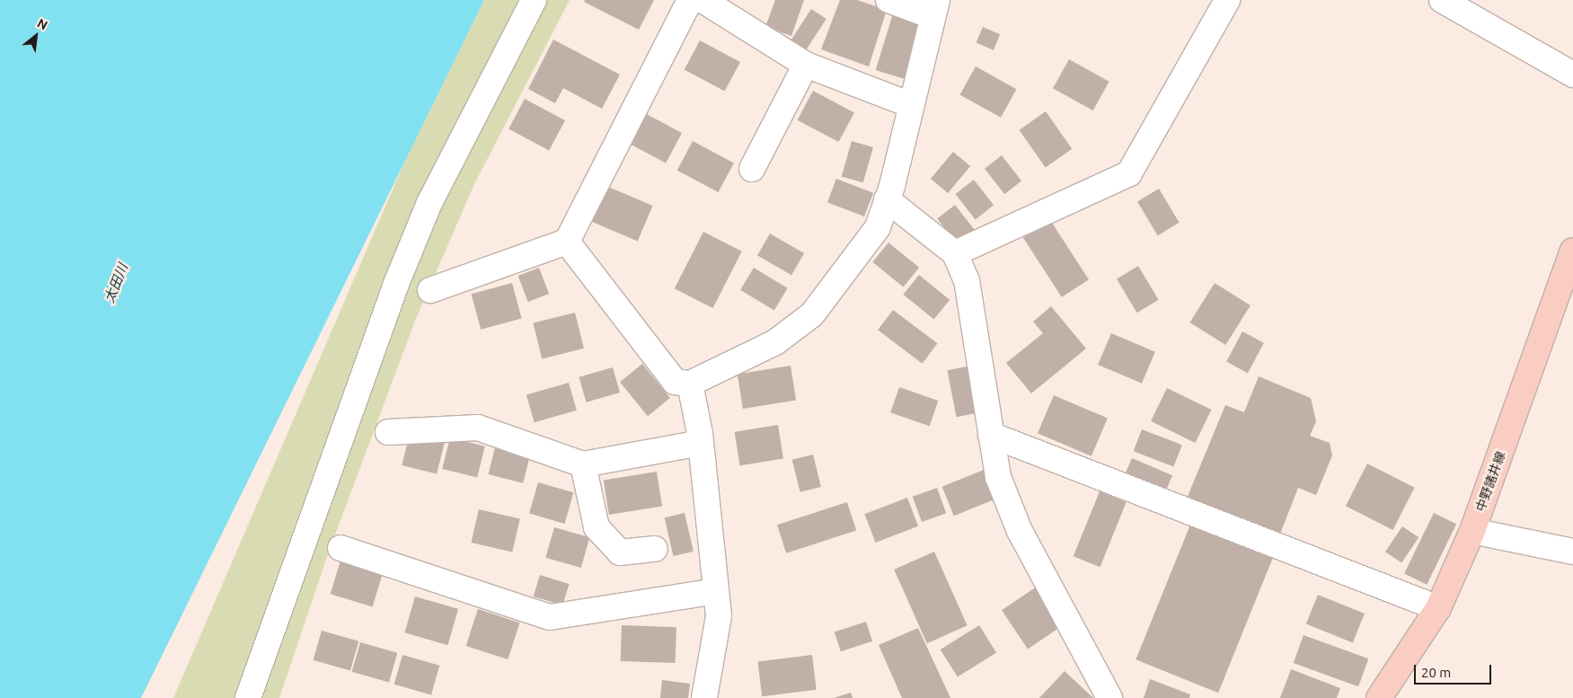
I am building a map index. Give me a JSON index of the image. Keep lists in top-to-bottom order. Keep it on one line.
{"streets":{"main road":["中野諸井線"]},"water":["太田川"],"scale_bar":"20 m","north":"top right"}
